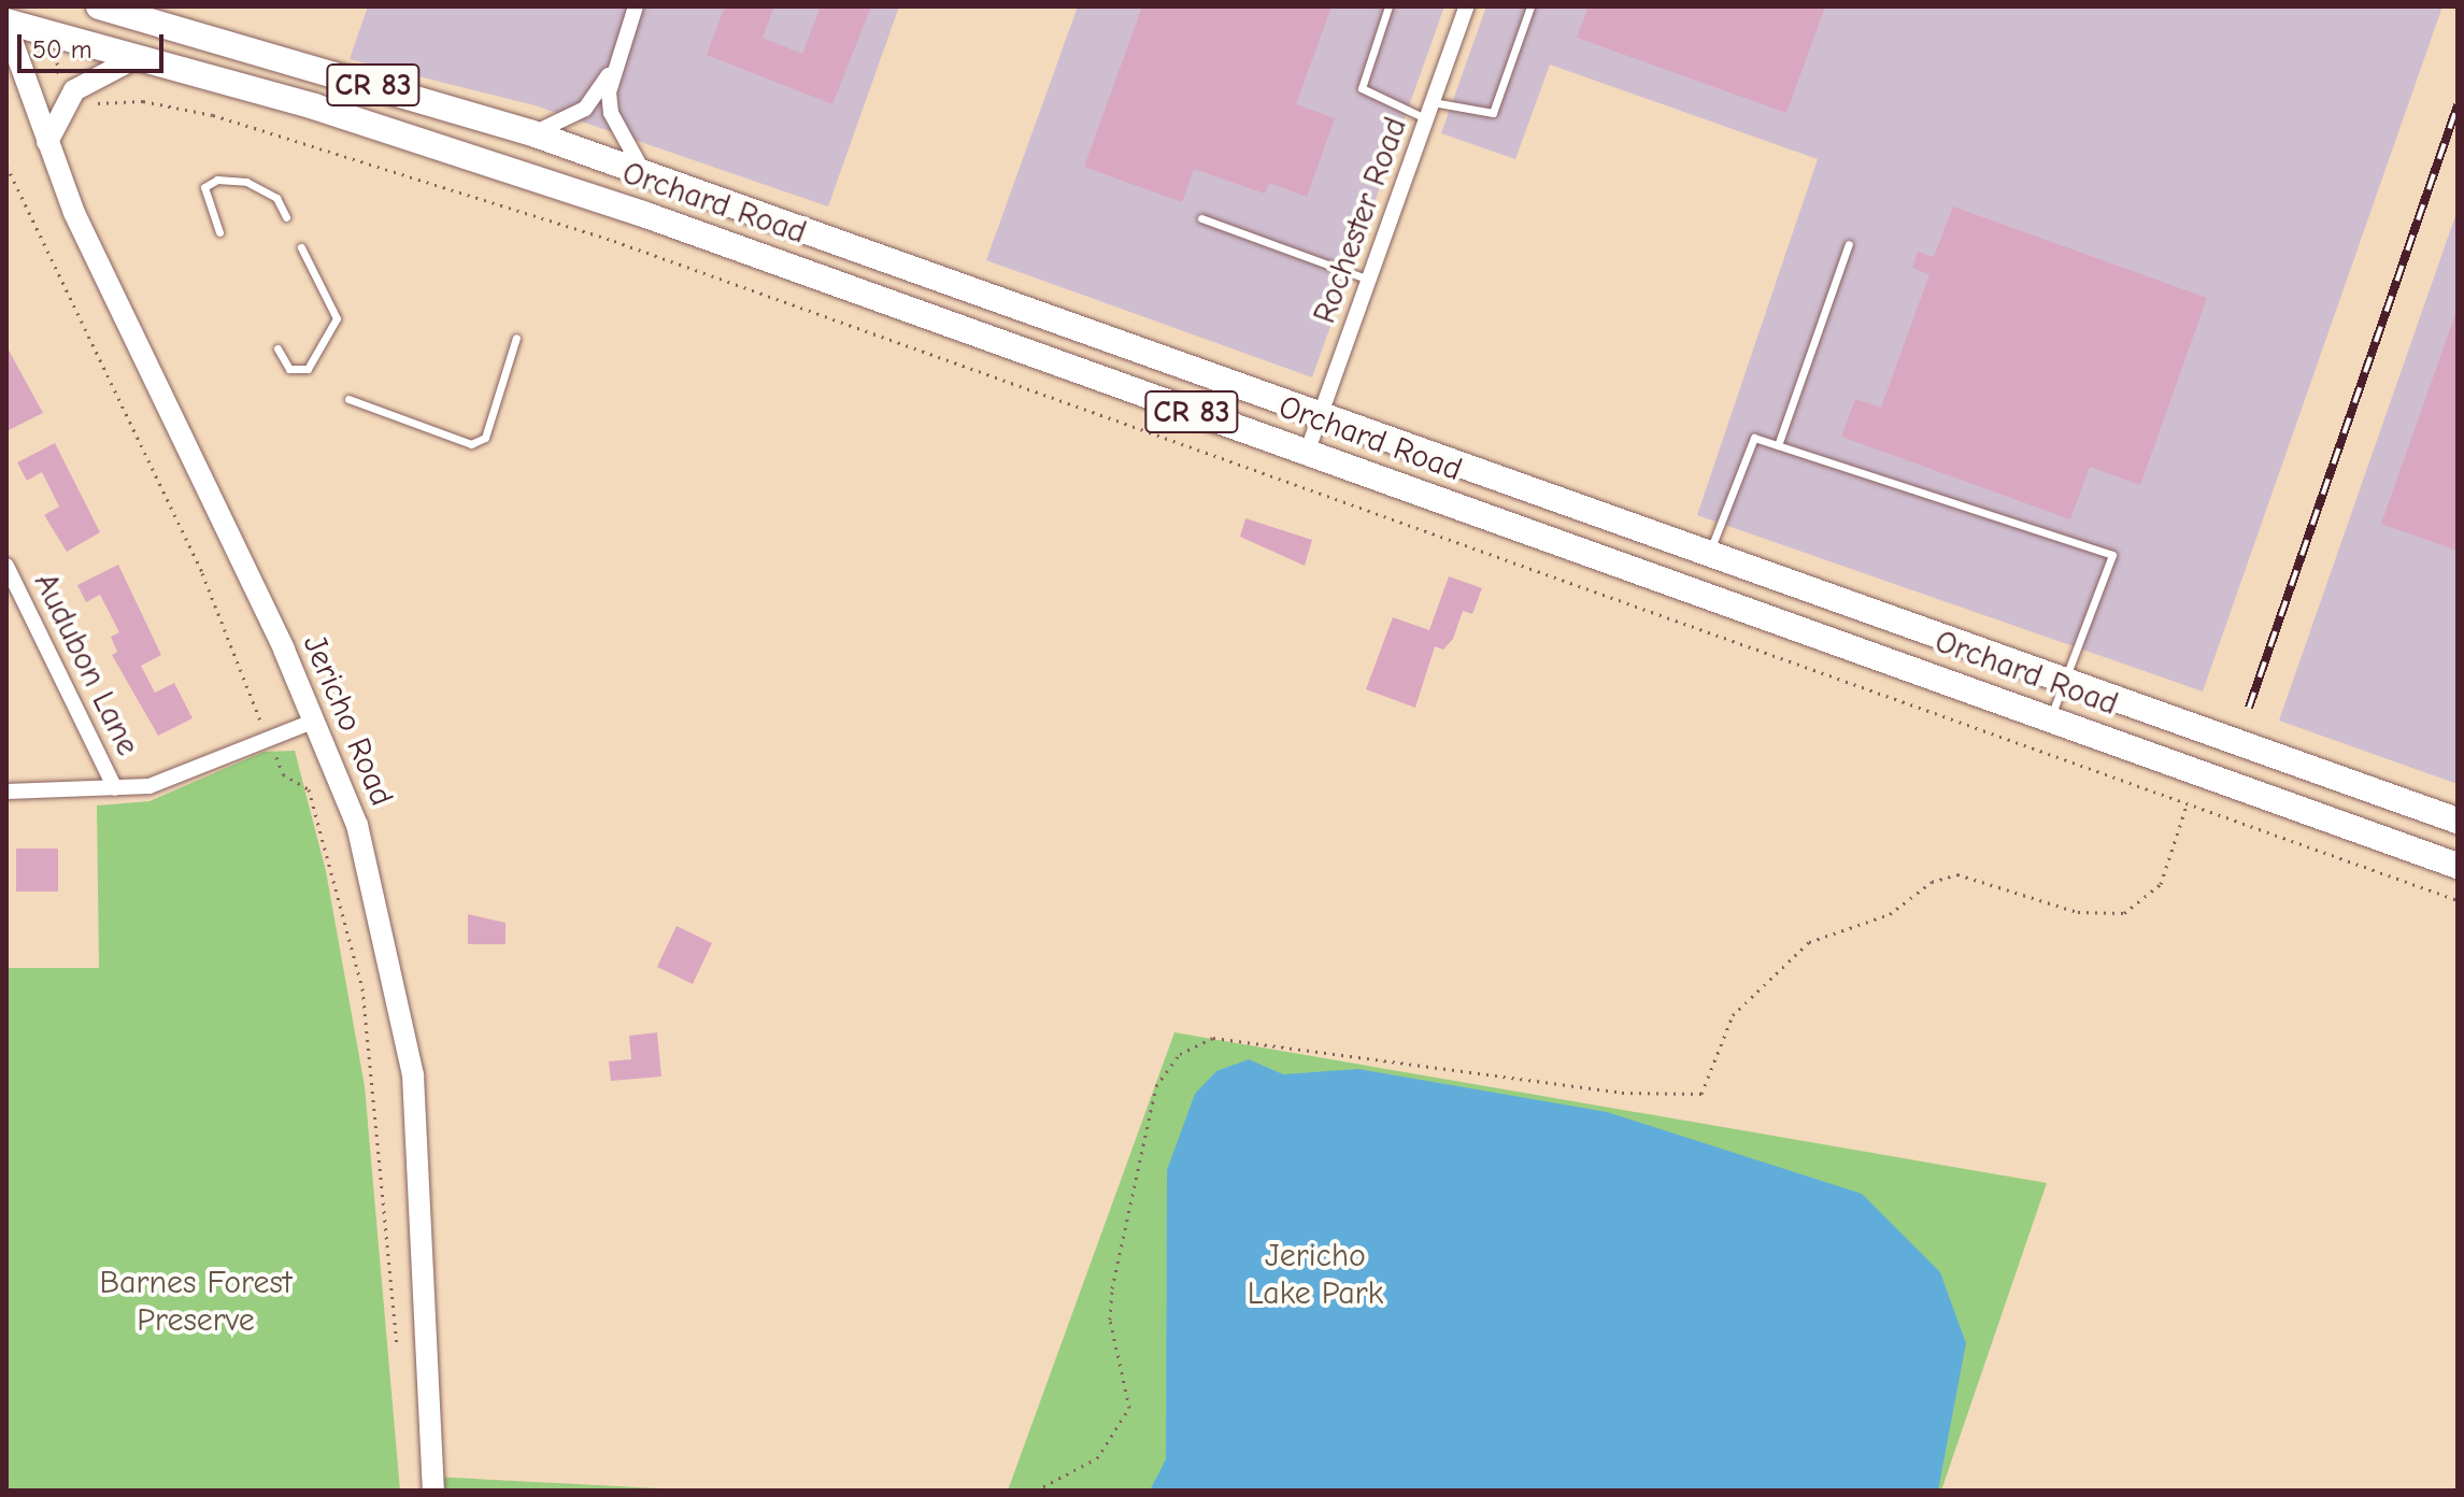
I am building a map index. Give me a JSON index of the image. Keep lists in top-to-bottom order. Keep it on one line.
{"streets":{"main road":["CR 83","Orchard Road","Jericho Road"],"street":["Rochester Road","Audubon Lane"]},"crossings":[["Orchard Road","Rochester Road"],["Orchard Road","Jericho Road"]],"parks":["Jericho Lake Park","Barnes Forest Preserve"],"scale_bar":"50 m"}
